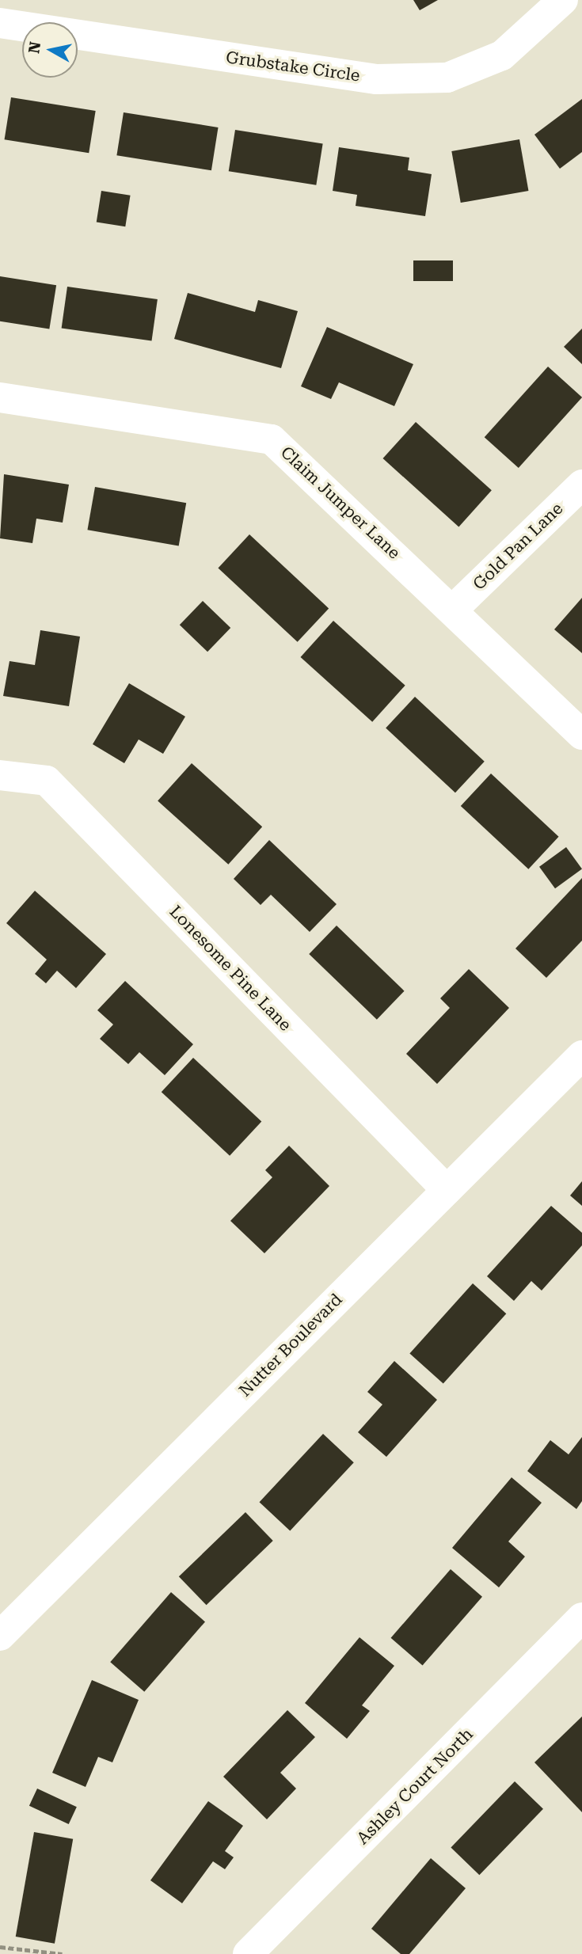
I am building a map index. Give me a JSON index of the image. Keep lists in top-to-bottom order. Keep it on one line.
{"streets":{"street":["Grubstake Circle","Claim Jumper Lane","Gold Pan Lane","Lonesome Pine Lane","Nutter Boulevard","Ashley Court North"]},"crossings":[["Claim Jumper Lane","Gold Pan Lane"],["Lonesome Pine Lane","Nutter Boulevard"]],"north":"left"}
